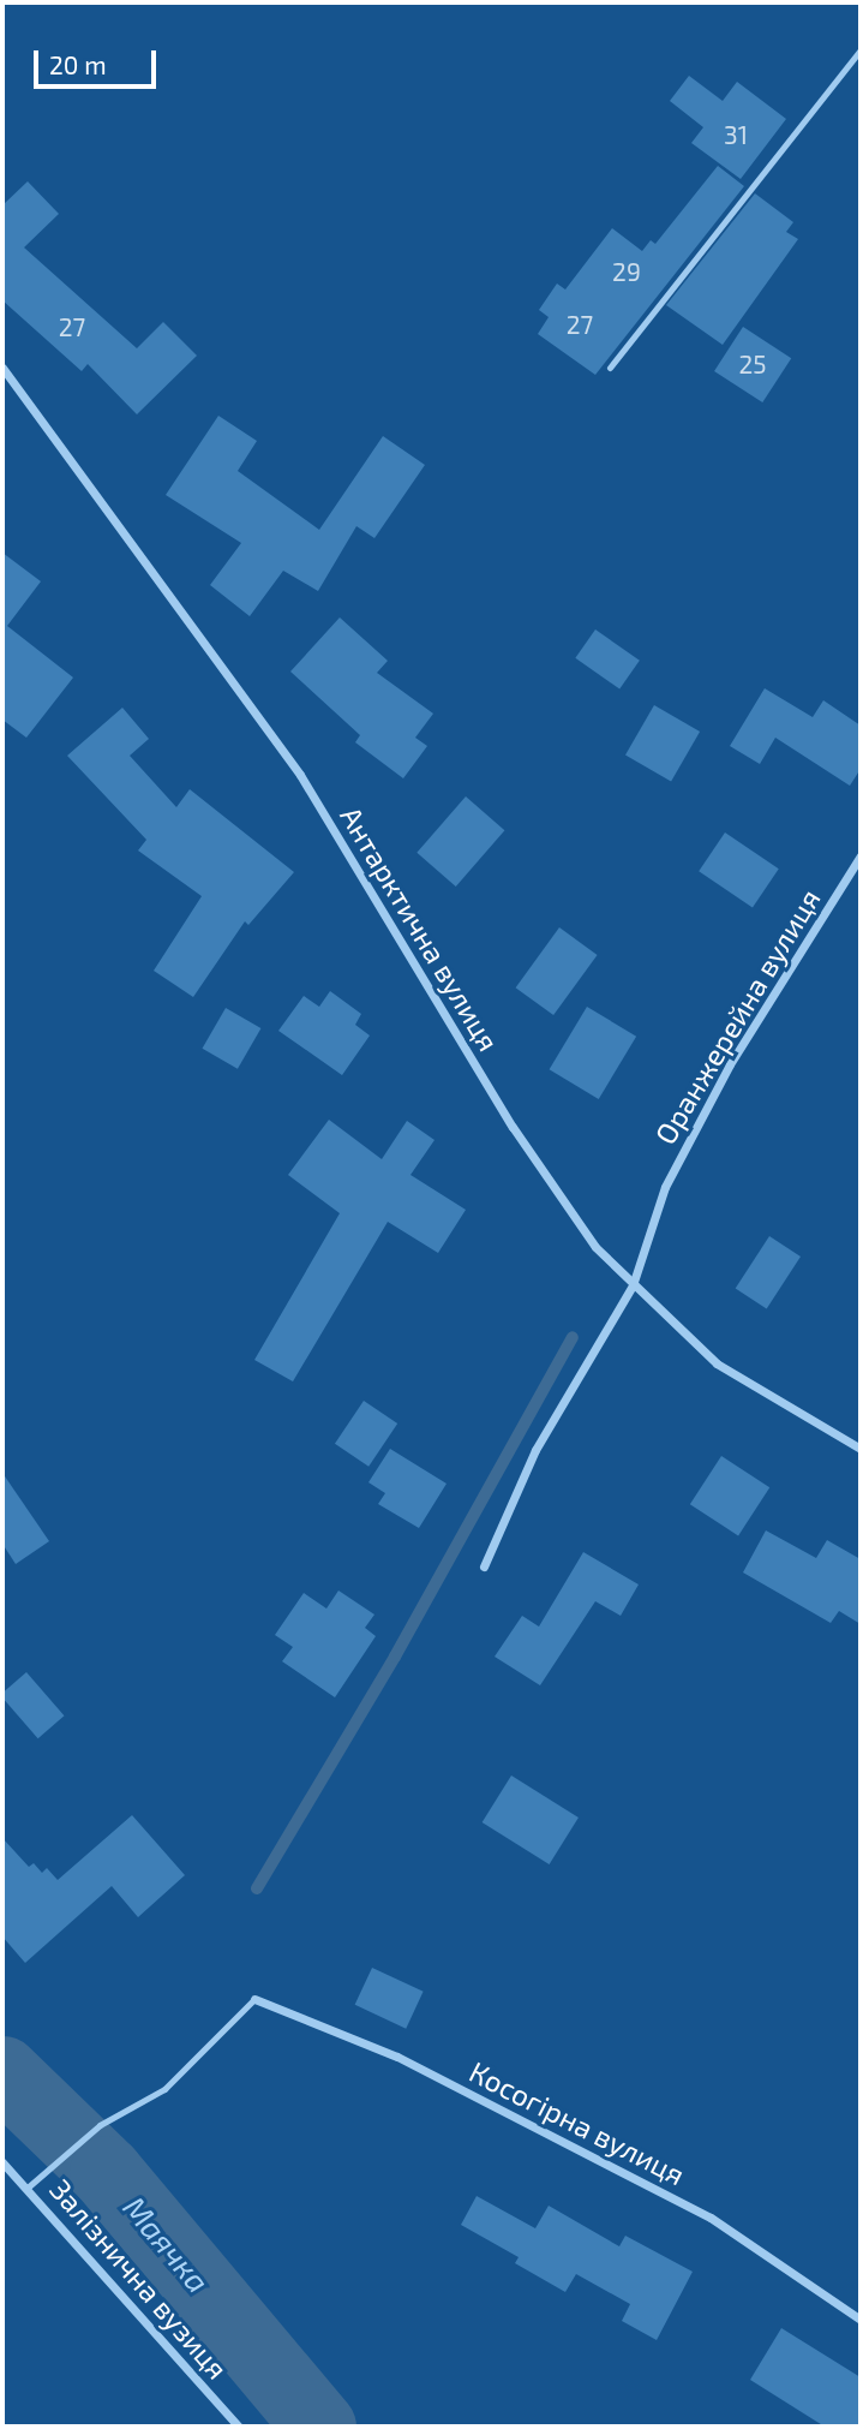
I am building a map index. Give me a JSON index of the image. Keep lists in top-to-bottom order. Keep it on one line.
{"streets":{"street":["Антарктична вулиця","Оранжерейна вулиця","Косогірна вулиця","Залізнична вузиця"]},"crossings":[["Антарктична вулиця","Оранжерейна вулиця"]],"water":["Маячка"],"house_numbers":["31","29","27","27","25"],"scale_bar":"20 m"}
